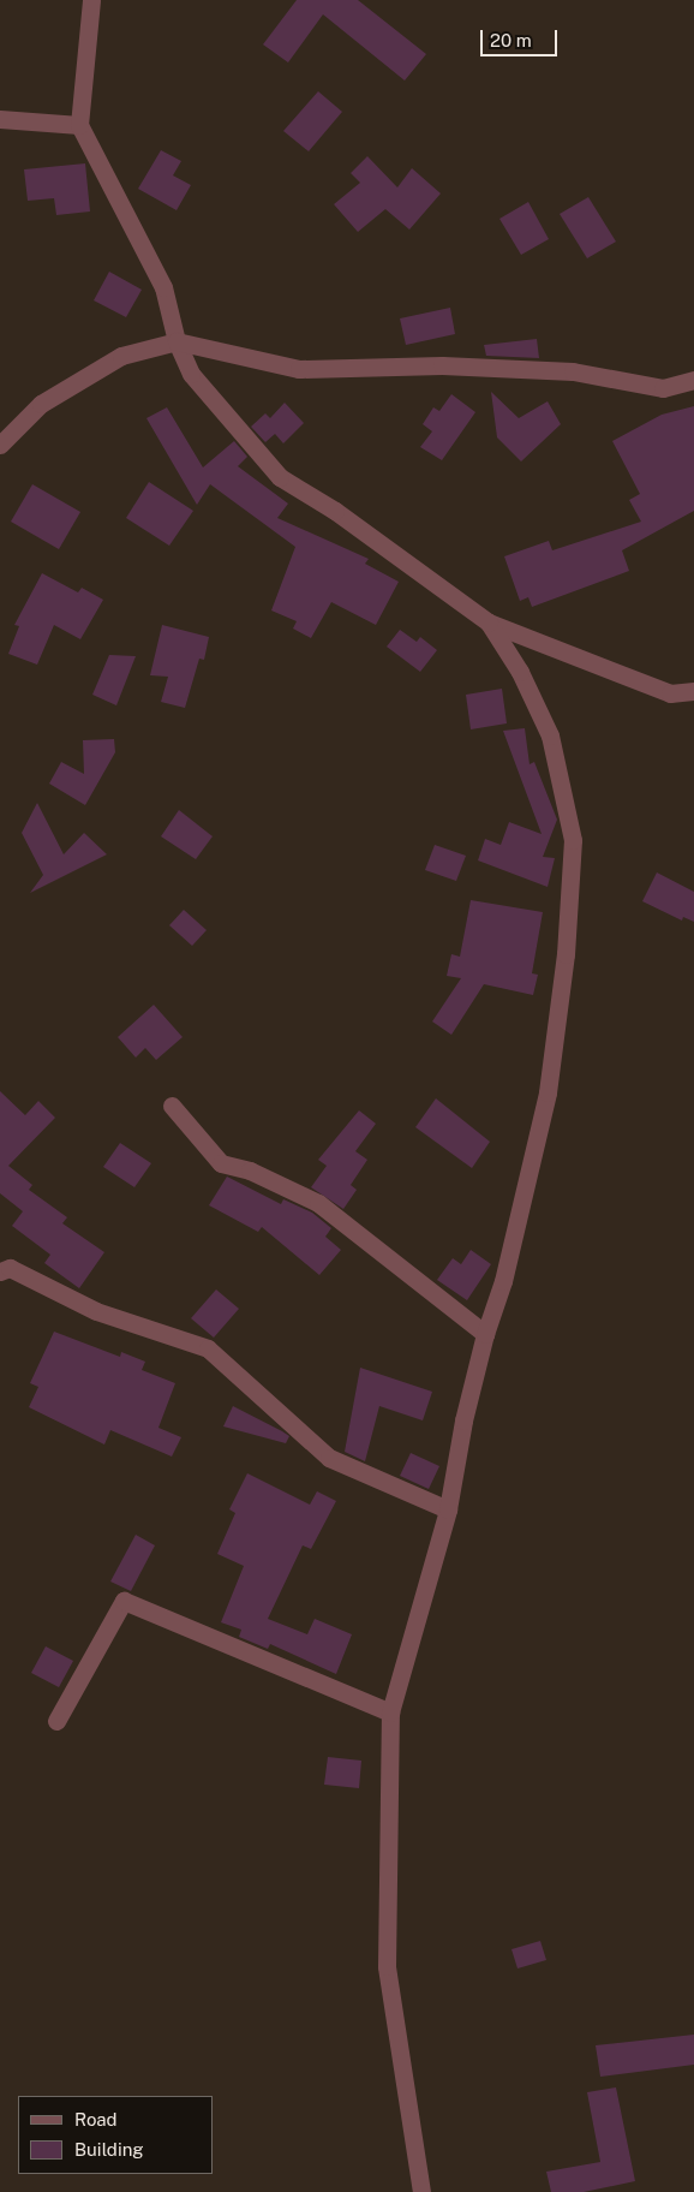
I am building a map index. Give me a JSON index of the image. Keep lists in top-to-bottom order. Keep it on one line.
{"legend":["Road","Building"],"scale_bar":"20 m"}
